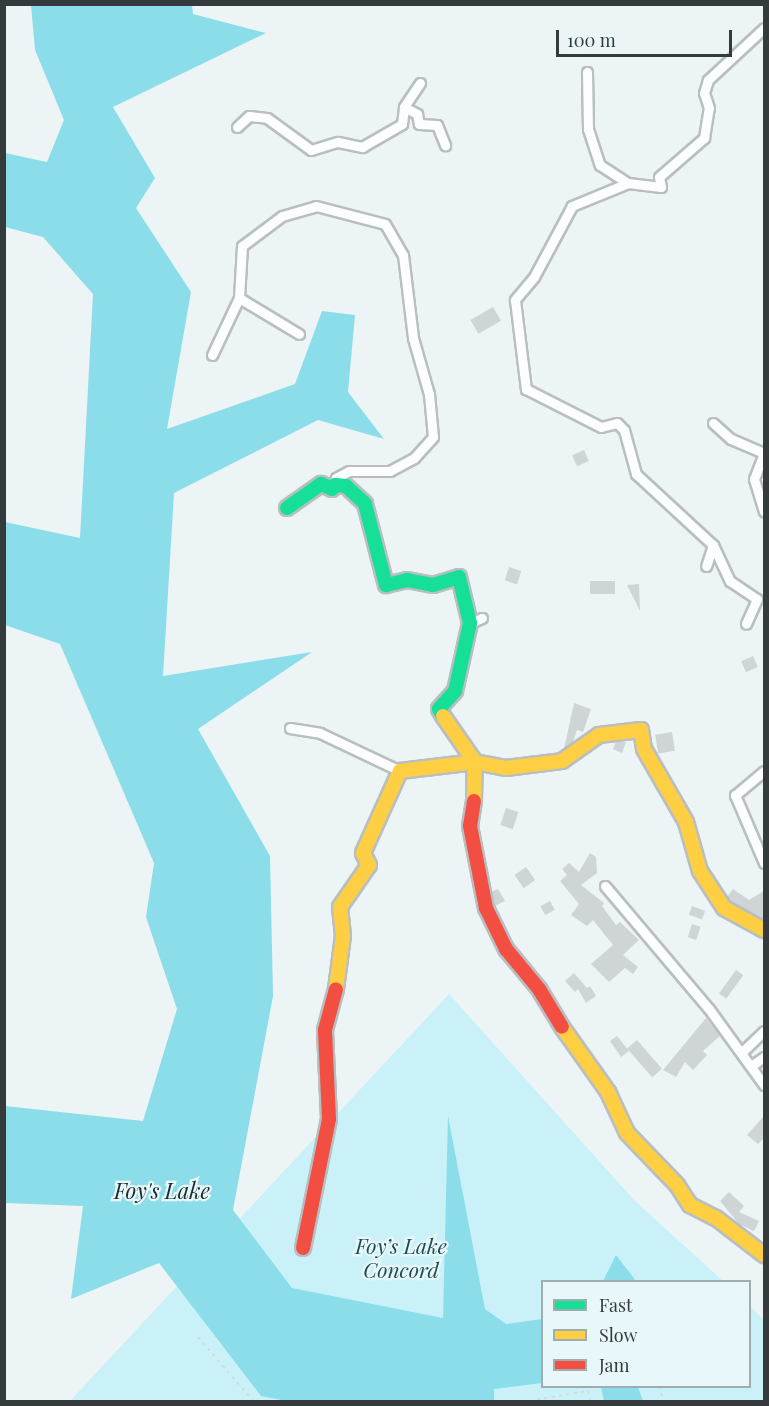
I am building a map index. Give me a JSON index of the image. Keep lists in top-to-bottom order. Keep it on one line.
{"water":["Foy's Lake"],"parks":["Foy’s Lake Concord"],"legend":["Fast","Slow","Jam"],"scale_bar":"100 m"}
